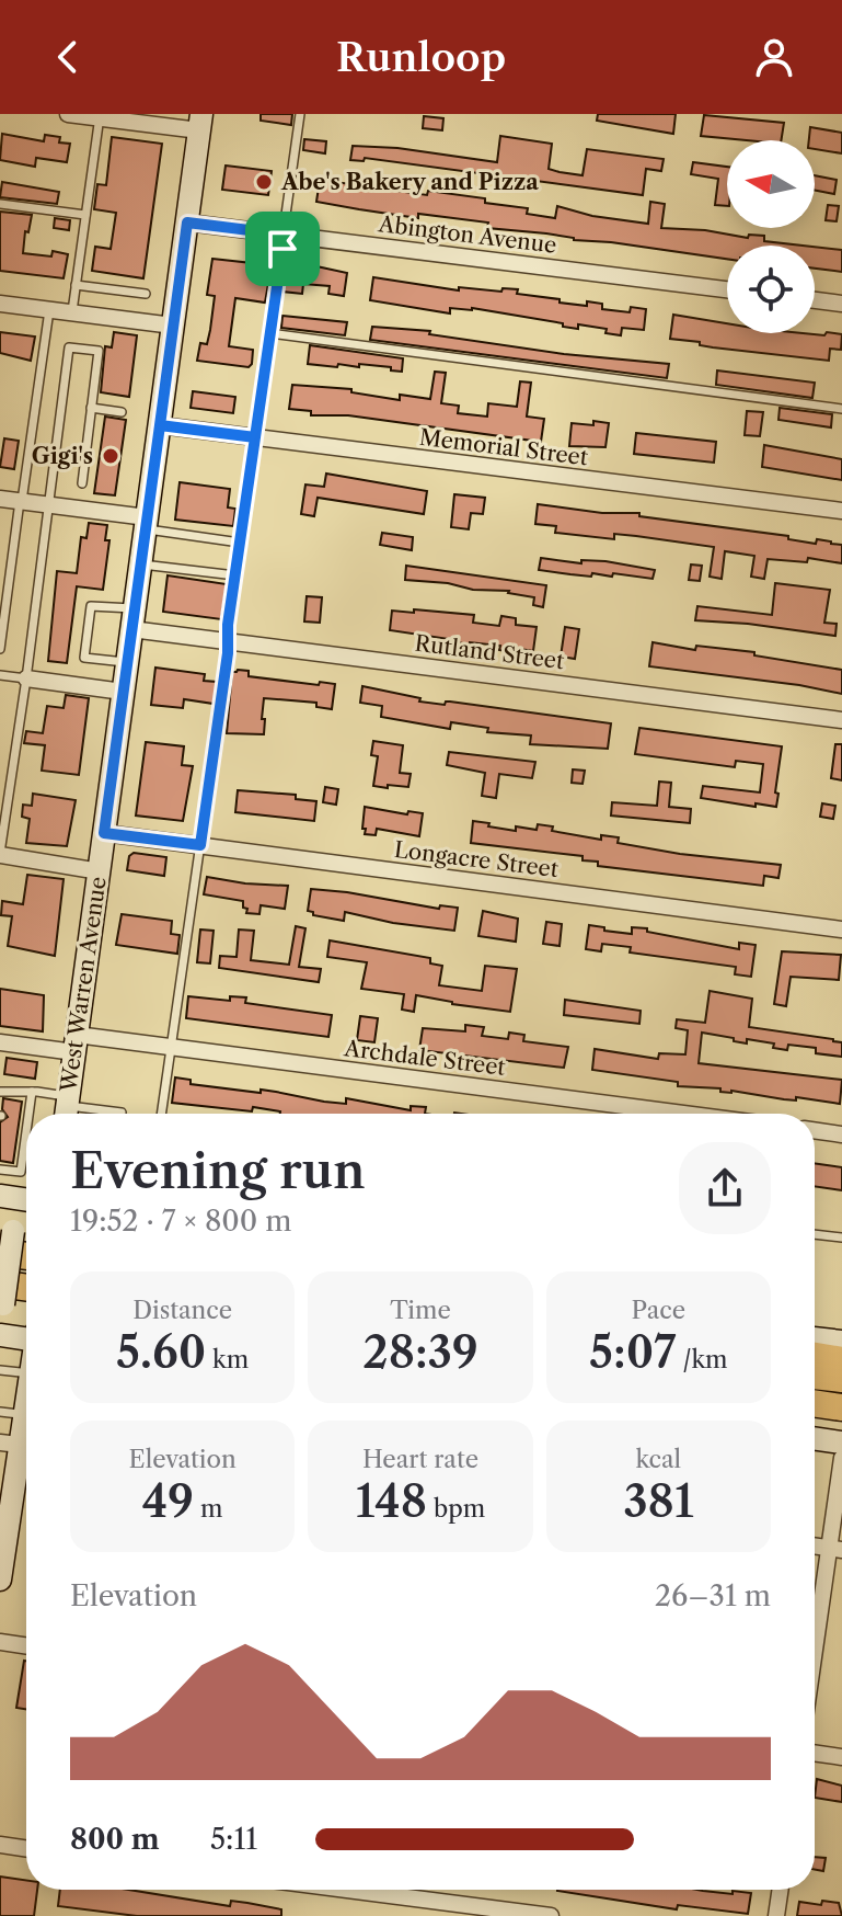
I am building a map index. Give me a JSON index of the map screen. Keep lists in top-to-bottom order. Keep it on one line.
{"streets":{"main road":["West Warren Avenue"],"street":["Abington Avenue","Memorial Street","Rutland Street","Longacre Street","Archdale Street"]},"crossings":[["Abington Avenue","West Warren Avenue"],["Memorial Street","West Warren Avenue"],["Rutland Street","West Warren Avenue"],["Longacre Street","West Warren Avenue"],["West Warren Avenue","Archdale Street"]],"places":["Abe's Bakery and Pizza","Gigi's"],"north":"left","page":{"header":"Runloop","heading":["Evening run","19:52 · 7 × 800 m"],"stats":[["Distance","5.60 km"],["Time","28:39"],["Pace","5:07 /km"],["Elevation","49 m"],["Heart rate","148 bpm"],["kcal","381"]],"chart":["Elevation","26–31 m"],"list":[{"name":"800 m","note":"5:11"}]}}
